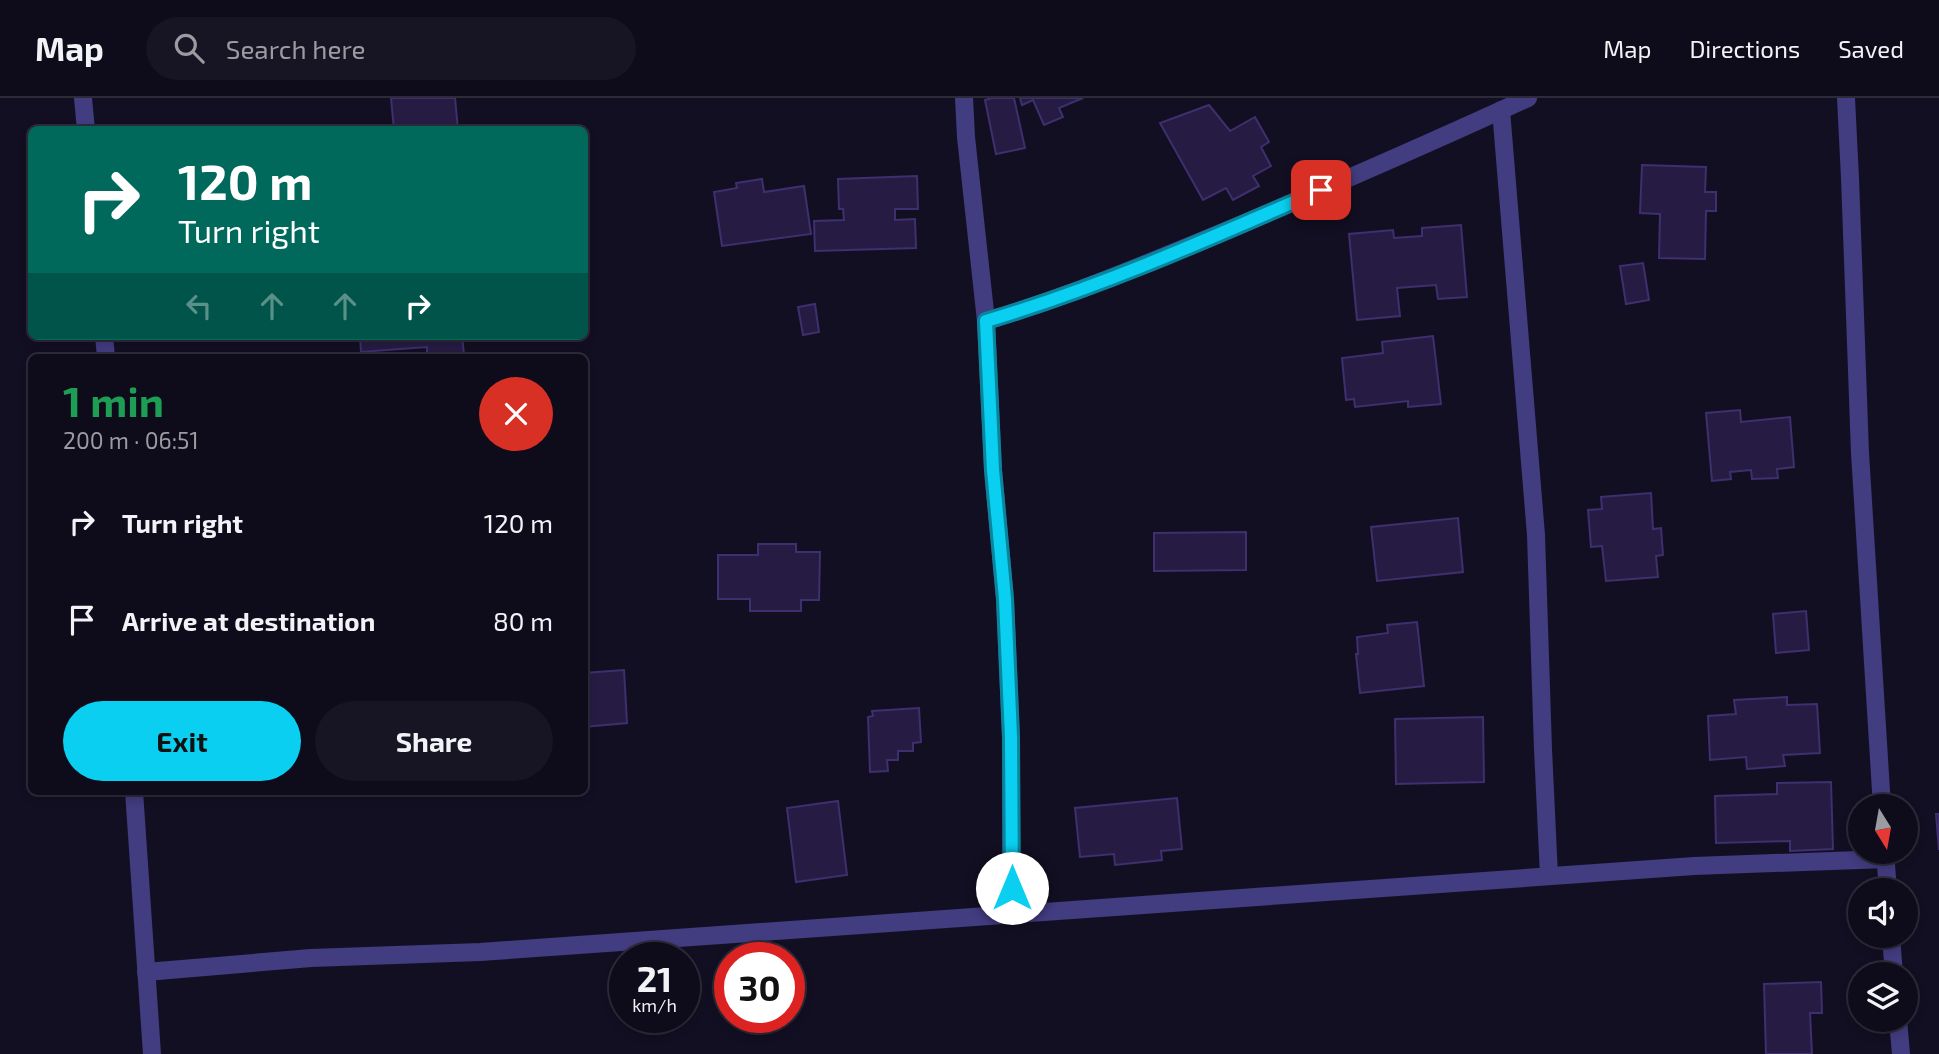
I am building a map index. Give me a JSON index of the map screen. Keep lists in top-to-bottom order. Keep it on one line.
{"north":"bottom","page":{"header":"Map","search":"Search here","nav":["Map","Directions","Saved"],"turn":["120 m","Turn right"],"heading":["1 min","200 m · 06:51"],"list":[{"name":"Turn right","value":"120 m"},{"name":"Arrive at destination","value":"80 m"}],"buttons":["Exit","Share"],"speed":"21 km/h","limit":"30"}}
